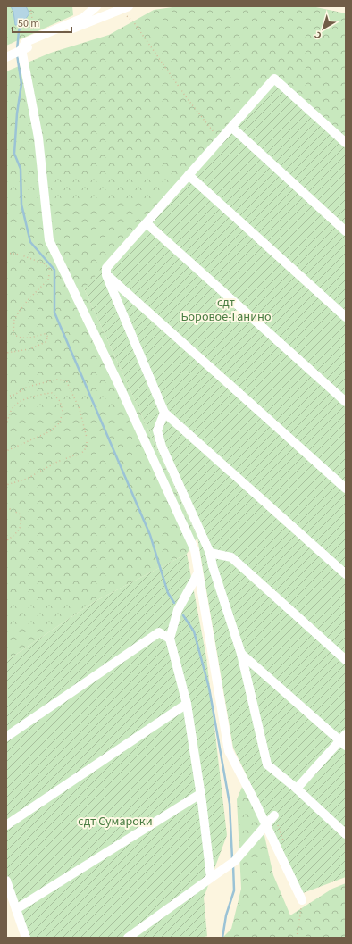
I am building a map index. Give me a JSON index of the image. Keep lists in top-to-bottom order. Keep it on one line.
{"parks":["сдт Боровое-Ганино","сдт Сумароки"],"scale_bar":"50 m","north":"bottom left"}
